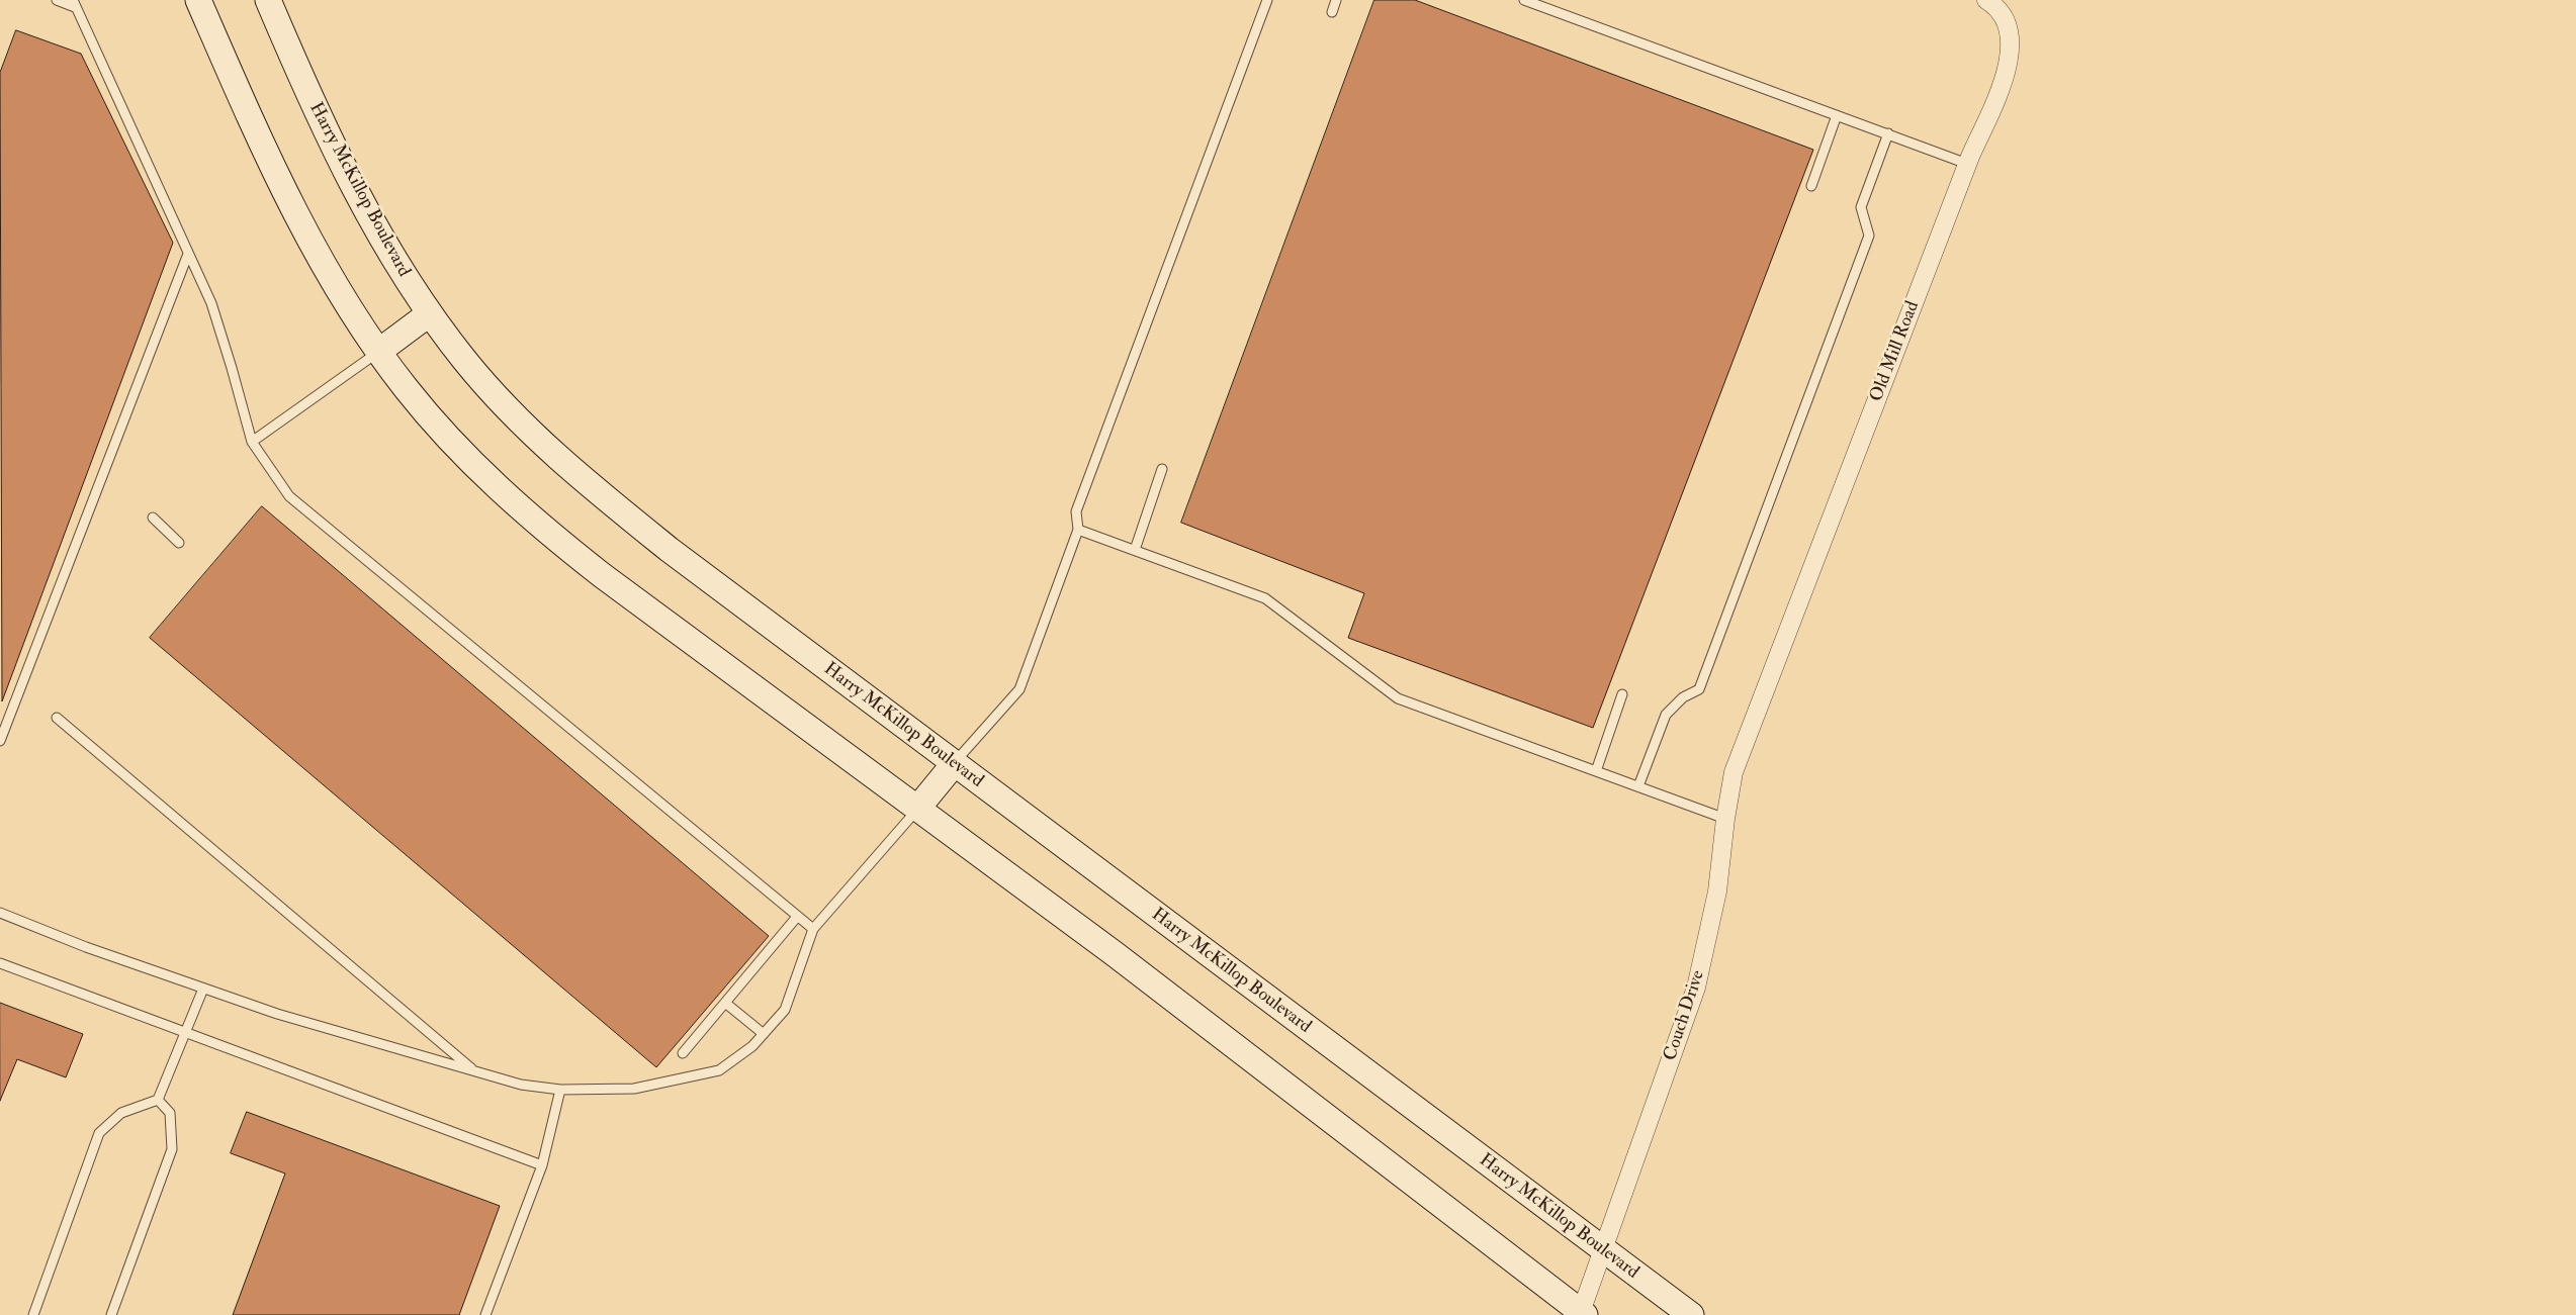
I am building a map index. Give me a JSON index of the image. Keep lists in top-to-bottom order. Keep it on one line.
{"streets":{"main road":["Harry McKillop Boulevard"],"street":["Old Mill Road","Couch Drive"]},"crossings":[["Harry McKillop Boulevard","Couch Drive"],["Old Mill Road","Couch Drive"]]}
